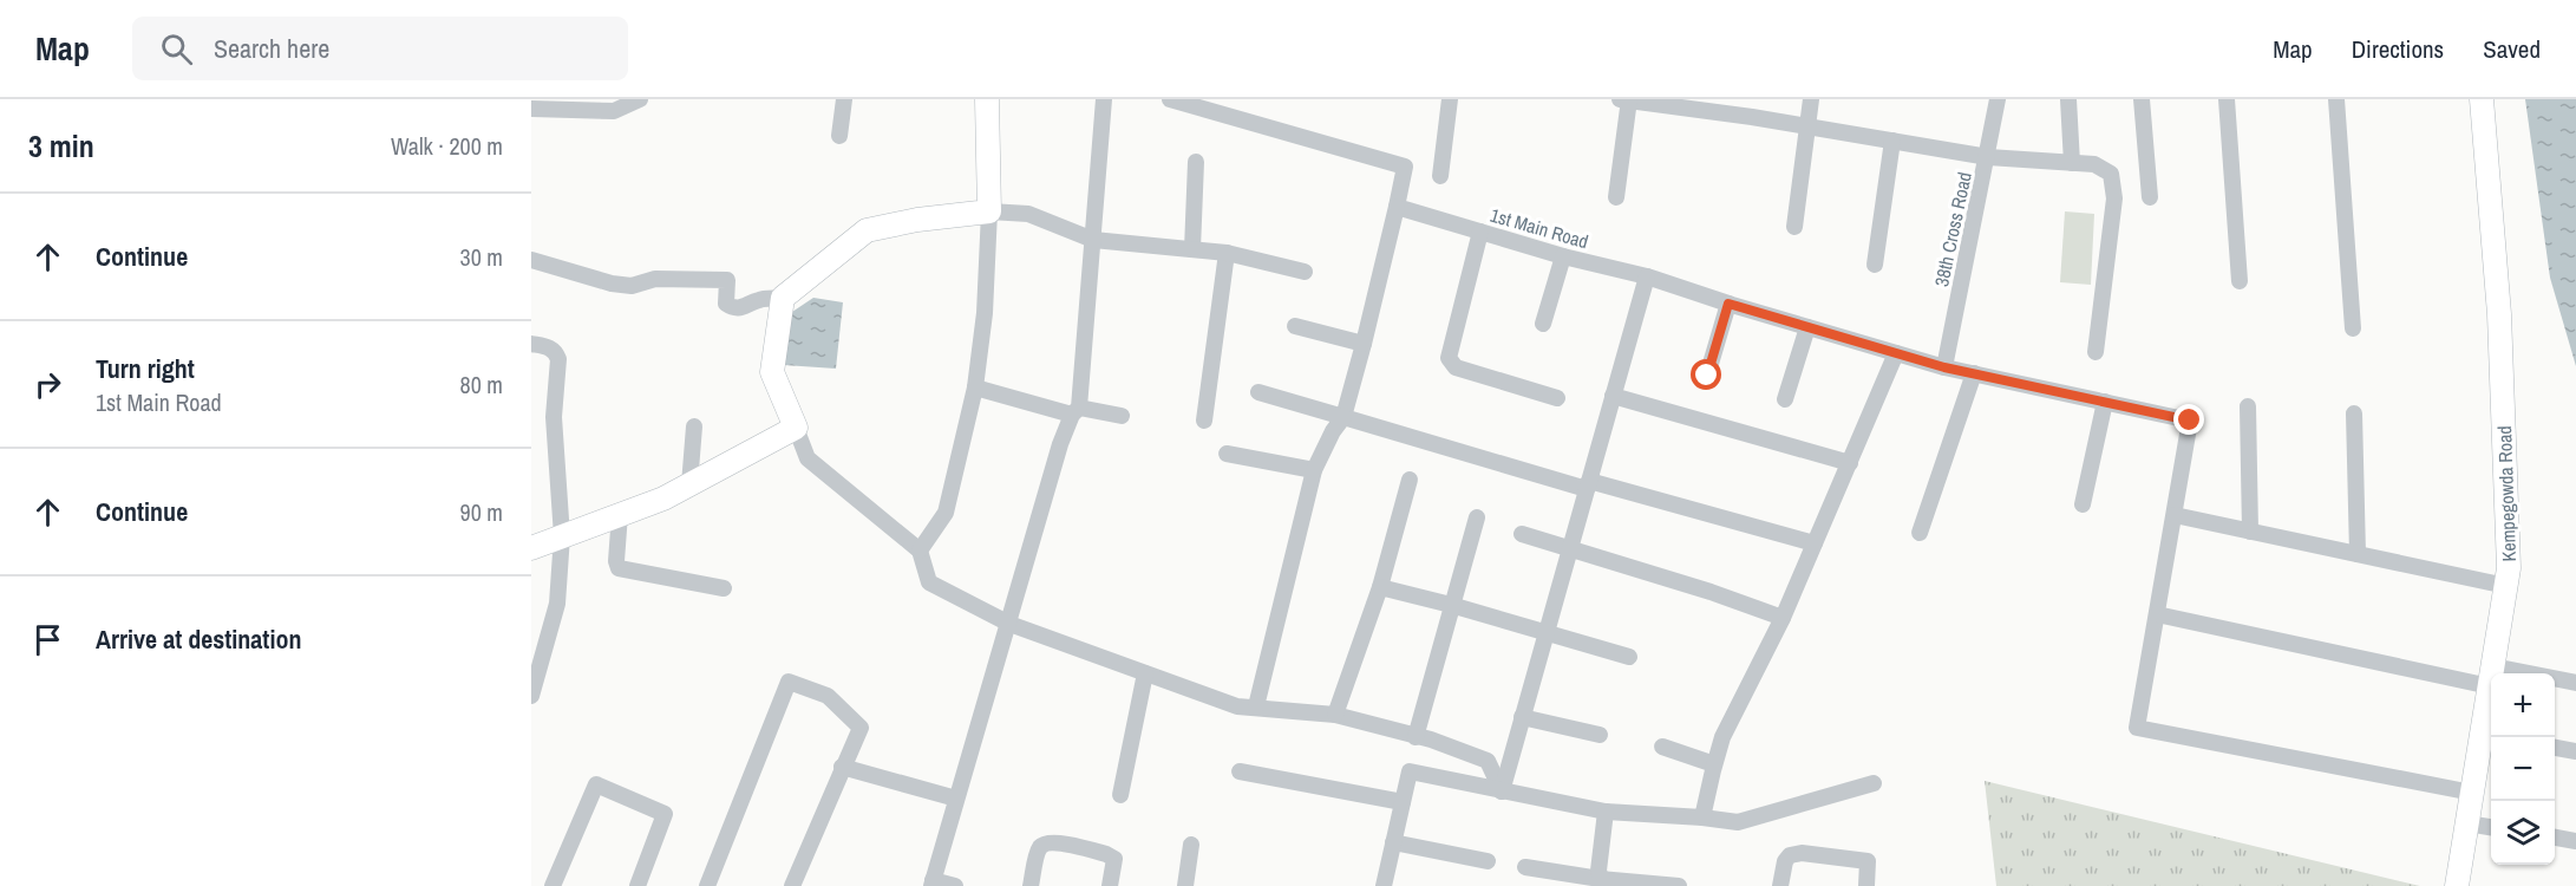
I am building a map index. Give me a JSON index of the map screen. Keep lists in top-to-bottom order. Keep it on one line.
{"streets":{"street":["1st Main Road","38th Cross Road","Kempegowda Road"]},"crossings":[["1st Main Road","38th Cross Road"]],"page":{"header":"Map","search":"Search here","nav":["Map","Directions","Saved"],"heading":["3 min","Walk · 200 m"],"list":[["Continue","30 m"],["Turn right","1st Main Road","80 m"],["Continue","90 m"],"Arrive at destination"],"map_buttons":["+","−"]}}
